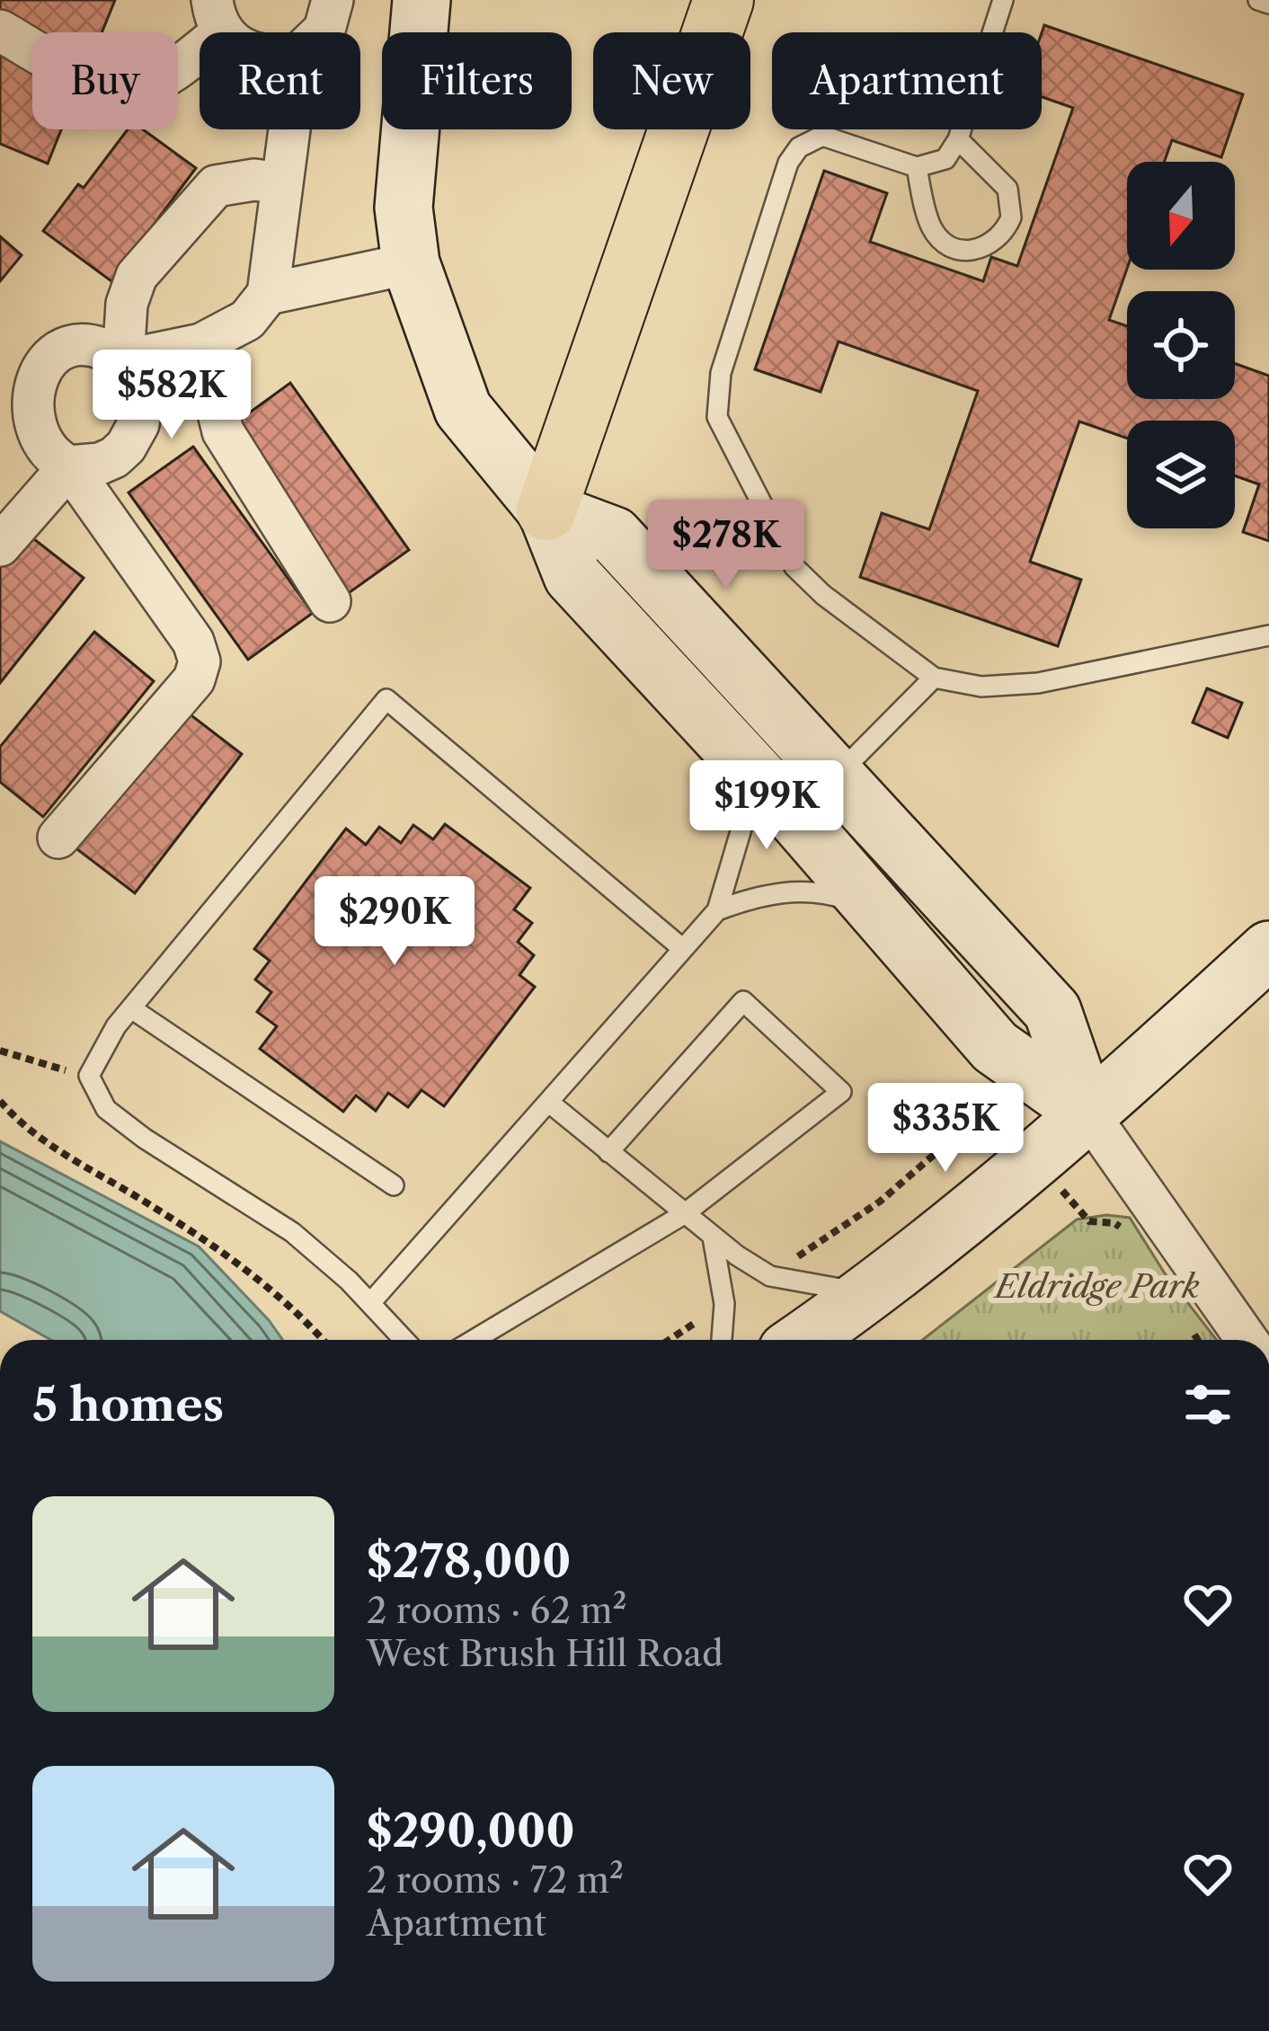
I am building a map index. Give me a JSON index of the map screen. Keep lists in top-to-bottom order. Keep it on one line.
{"parks":["Eldridge Park"],"north":"bottom","page":{"chip":["Buy","Rent","Filters","New","Apartment"],"price":["$582K","$278K","$199K","$290K","$335K"],"heading":"5 homes","list":[{"name":"$278,000","note":"2 rooms · 62 m² · West Brush Hill Road"},{"name":"$290,000","note":"2 rooms · 72 m² · Apartment"}]}}
